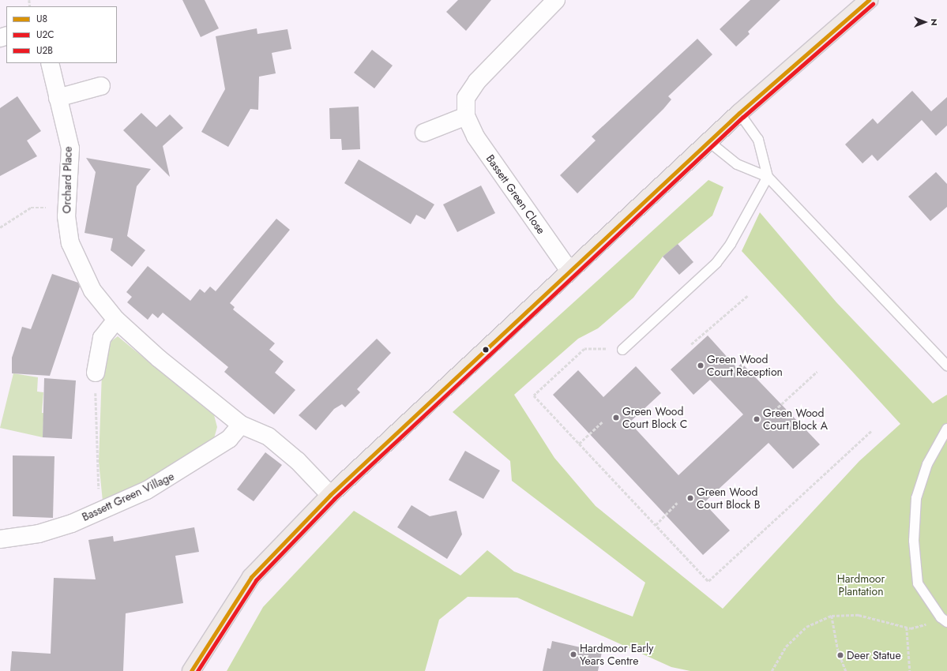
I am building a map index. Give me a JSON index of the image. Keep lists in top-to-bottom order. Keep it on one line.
{"streets":{"street":["Orchard Place","Bassett Green Close","Bassett Green Village"]},"parks":["Hardmoor Plantation"],"places":["Green Wood Court Reception","Green Wood Court Block C","Green Wood Court Block A","Green Wood Court Block B","Hardmoor Early Years Centre","Deer Statue"],"lines":["transit line U8","transit line U2C","transit line U2B"],"legend":["U8","U2C","U2B"],"north":"right"}
